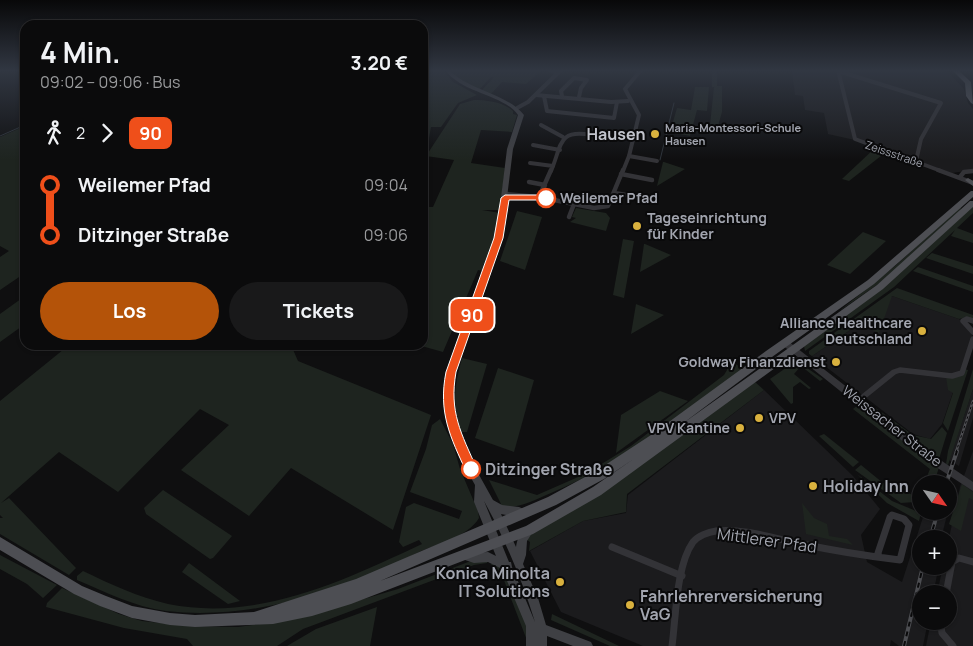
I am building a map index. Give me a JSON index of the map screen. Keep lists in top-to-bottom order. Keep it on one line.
{"streets":{"street":["Zeissstraße","Weissacher Straße","Mittlerer Pfad"]},"districts":["Hausen"],"places":["Maria-Montessori-Schule Hausen","Weilemer Pfad","Tageseinrichtung für Kinder","Alliance Healthcare Deutschland","Goldway Finanzdienst","VPV","VPV Kantine","Ditzinger Straße","Holiday Inn","Konica Minolta IT Solutions","Fahrlehrerversicherung VaG"],"lines":["bus line 90"],"north":"bottom right","page":{"on_map":"90","heading":["4 Min.","09:02 – 09:06 · Bus","3.20 €"],"legs":["2","90"],"list":[{"name":"Weilemer Pfad","value":"09:04"},{"name":"Ditzinger Straße","value":"09:06"}],"buttons":["Los","Tickets"],"map_buttons":["+","−"]}}
